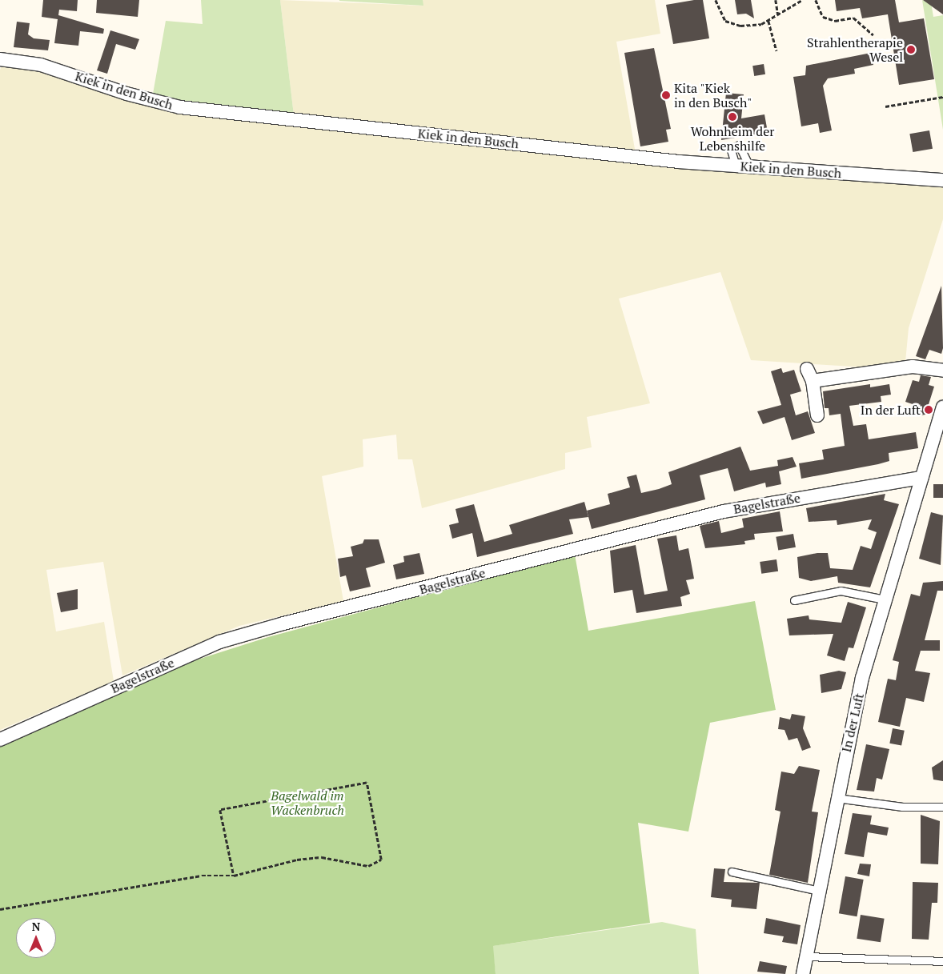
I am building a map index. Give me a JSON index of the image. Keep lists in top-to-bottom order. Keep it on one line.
{"streets":{"street":["Kiek in den Busch","Bagelstraße","In der Luft"]},"crossings":[["Bagelstraße","In der Luft"]],"parks":["Bagelwald im Wackenbruch"],"places":["Strahlentherapie Wesel","Kita \"Kiek in den Busch\"","Wohnheim der Lebenshilfe","In der Luft"],"north":"top"}
